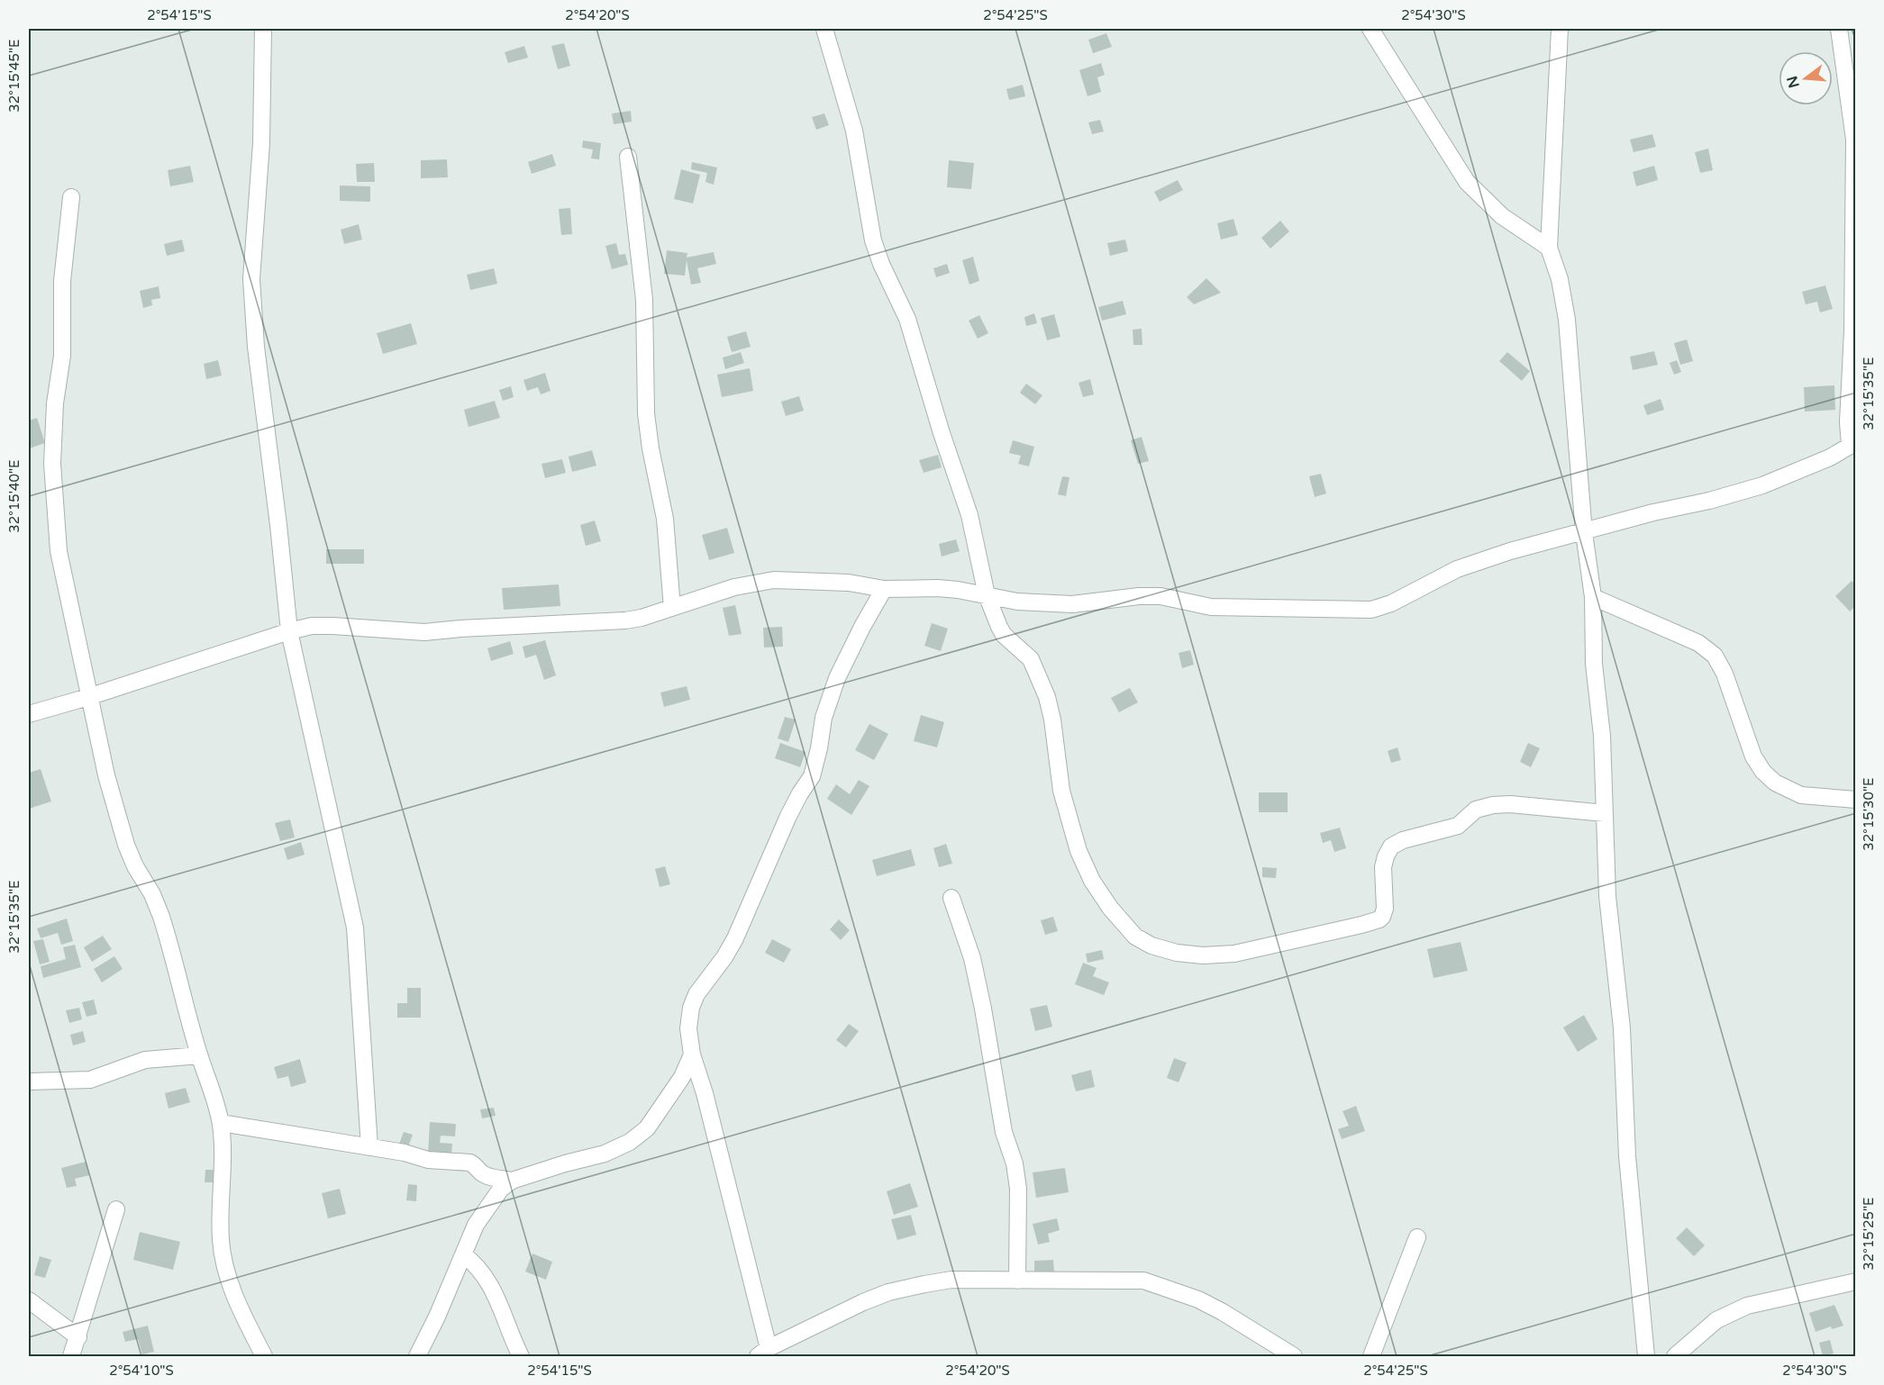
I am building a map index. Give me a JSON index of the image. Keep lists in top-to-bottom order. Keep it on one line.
{"north":"left","coordinates":["2°54'15\"S","2°54'20\"S","2°54'25\"S","2°54'30\"S","32°15'45\"E","32°15'35\"E","32°15'40\"E","32°15'30\"E","32°15'25\"E","2°54'10\"S"]}
